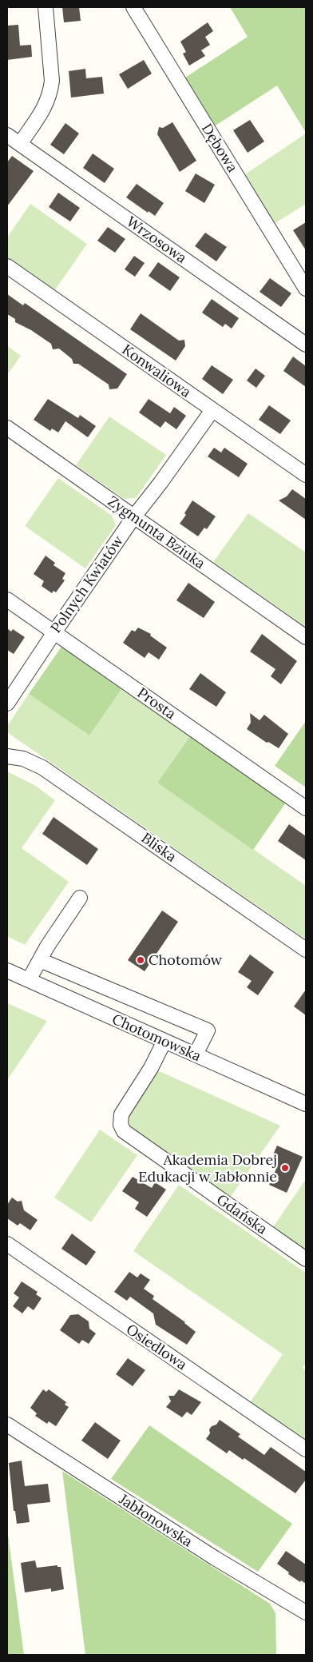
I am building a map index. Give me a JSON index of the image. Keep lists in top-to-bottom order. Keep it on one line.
{"streets":{"street":["Dębowa","Wrzosowa","Konwaliowa","Zygmunta Bziuka","Polnych Kwiatów","Prosta","Bliska","Chotomowska","Gdańska","Osiedlowa","Jabłonowska"]},"crossings":[["Konwaliowa","Polnych Kwiatów"],["Zygmunta Bziuka","Polnych Kwiatów"],["Polnych Kwiatów","Prosta"],["Chotomowska","Gdańska"]],"places":["Chotomów","Akademia Dobrej Edukacji w Jabłonnie"]}
